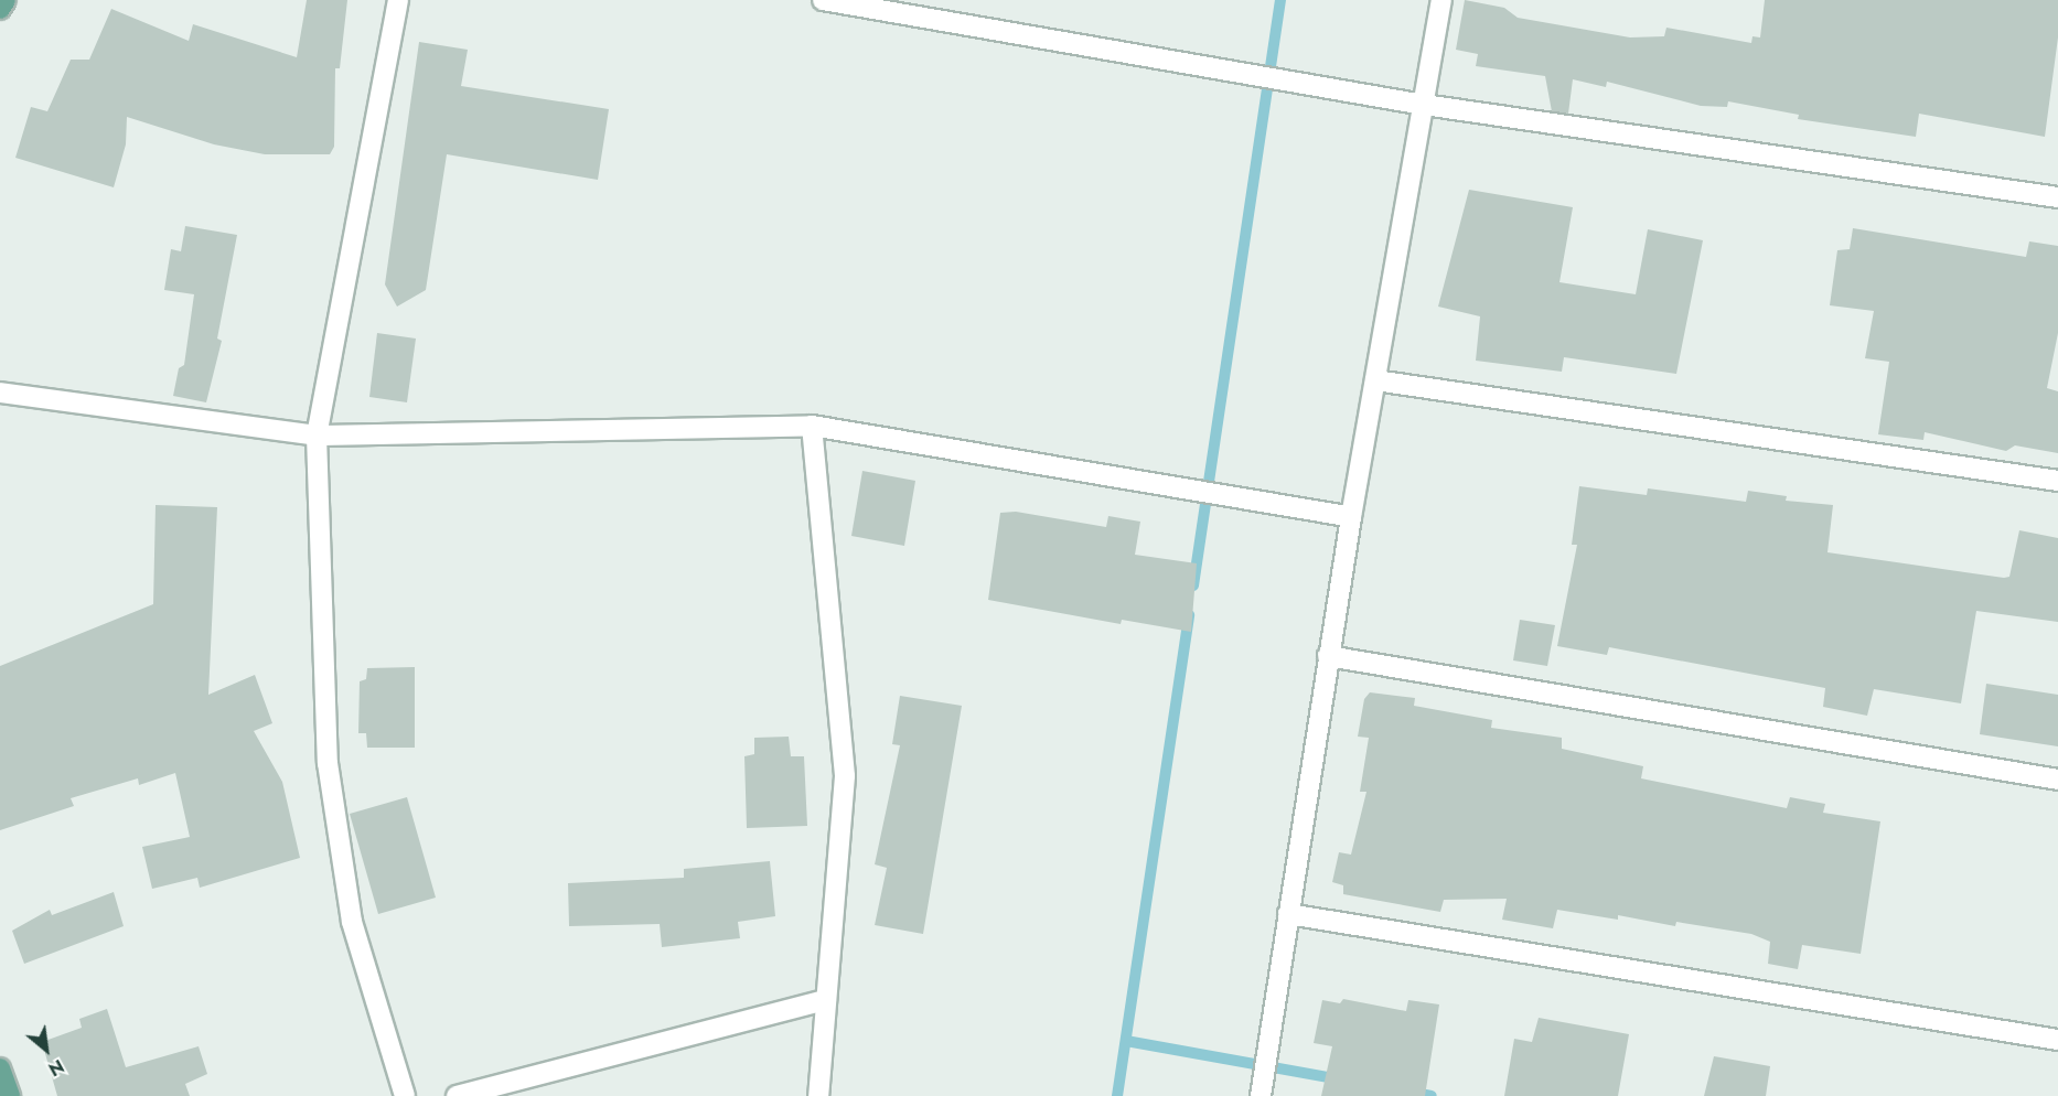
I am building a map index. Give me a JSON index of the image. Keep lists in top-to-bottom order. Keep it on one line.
{"north":"bottom right"}
